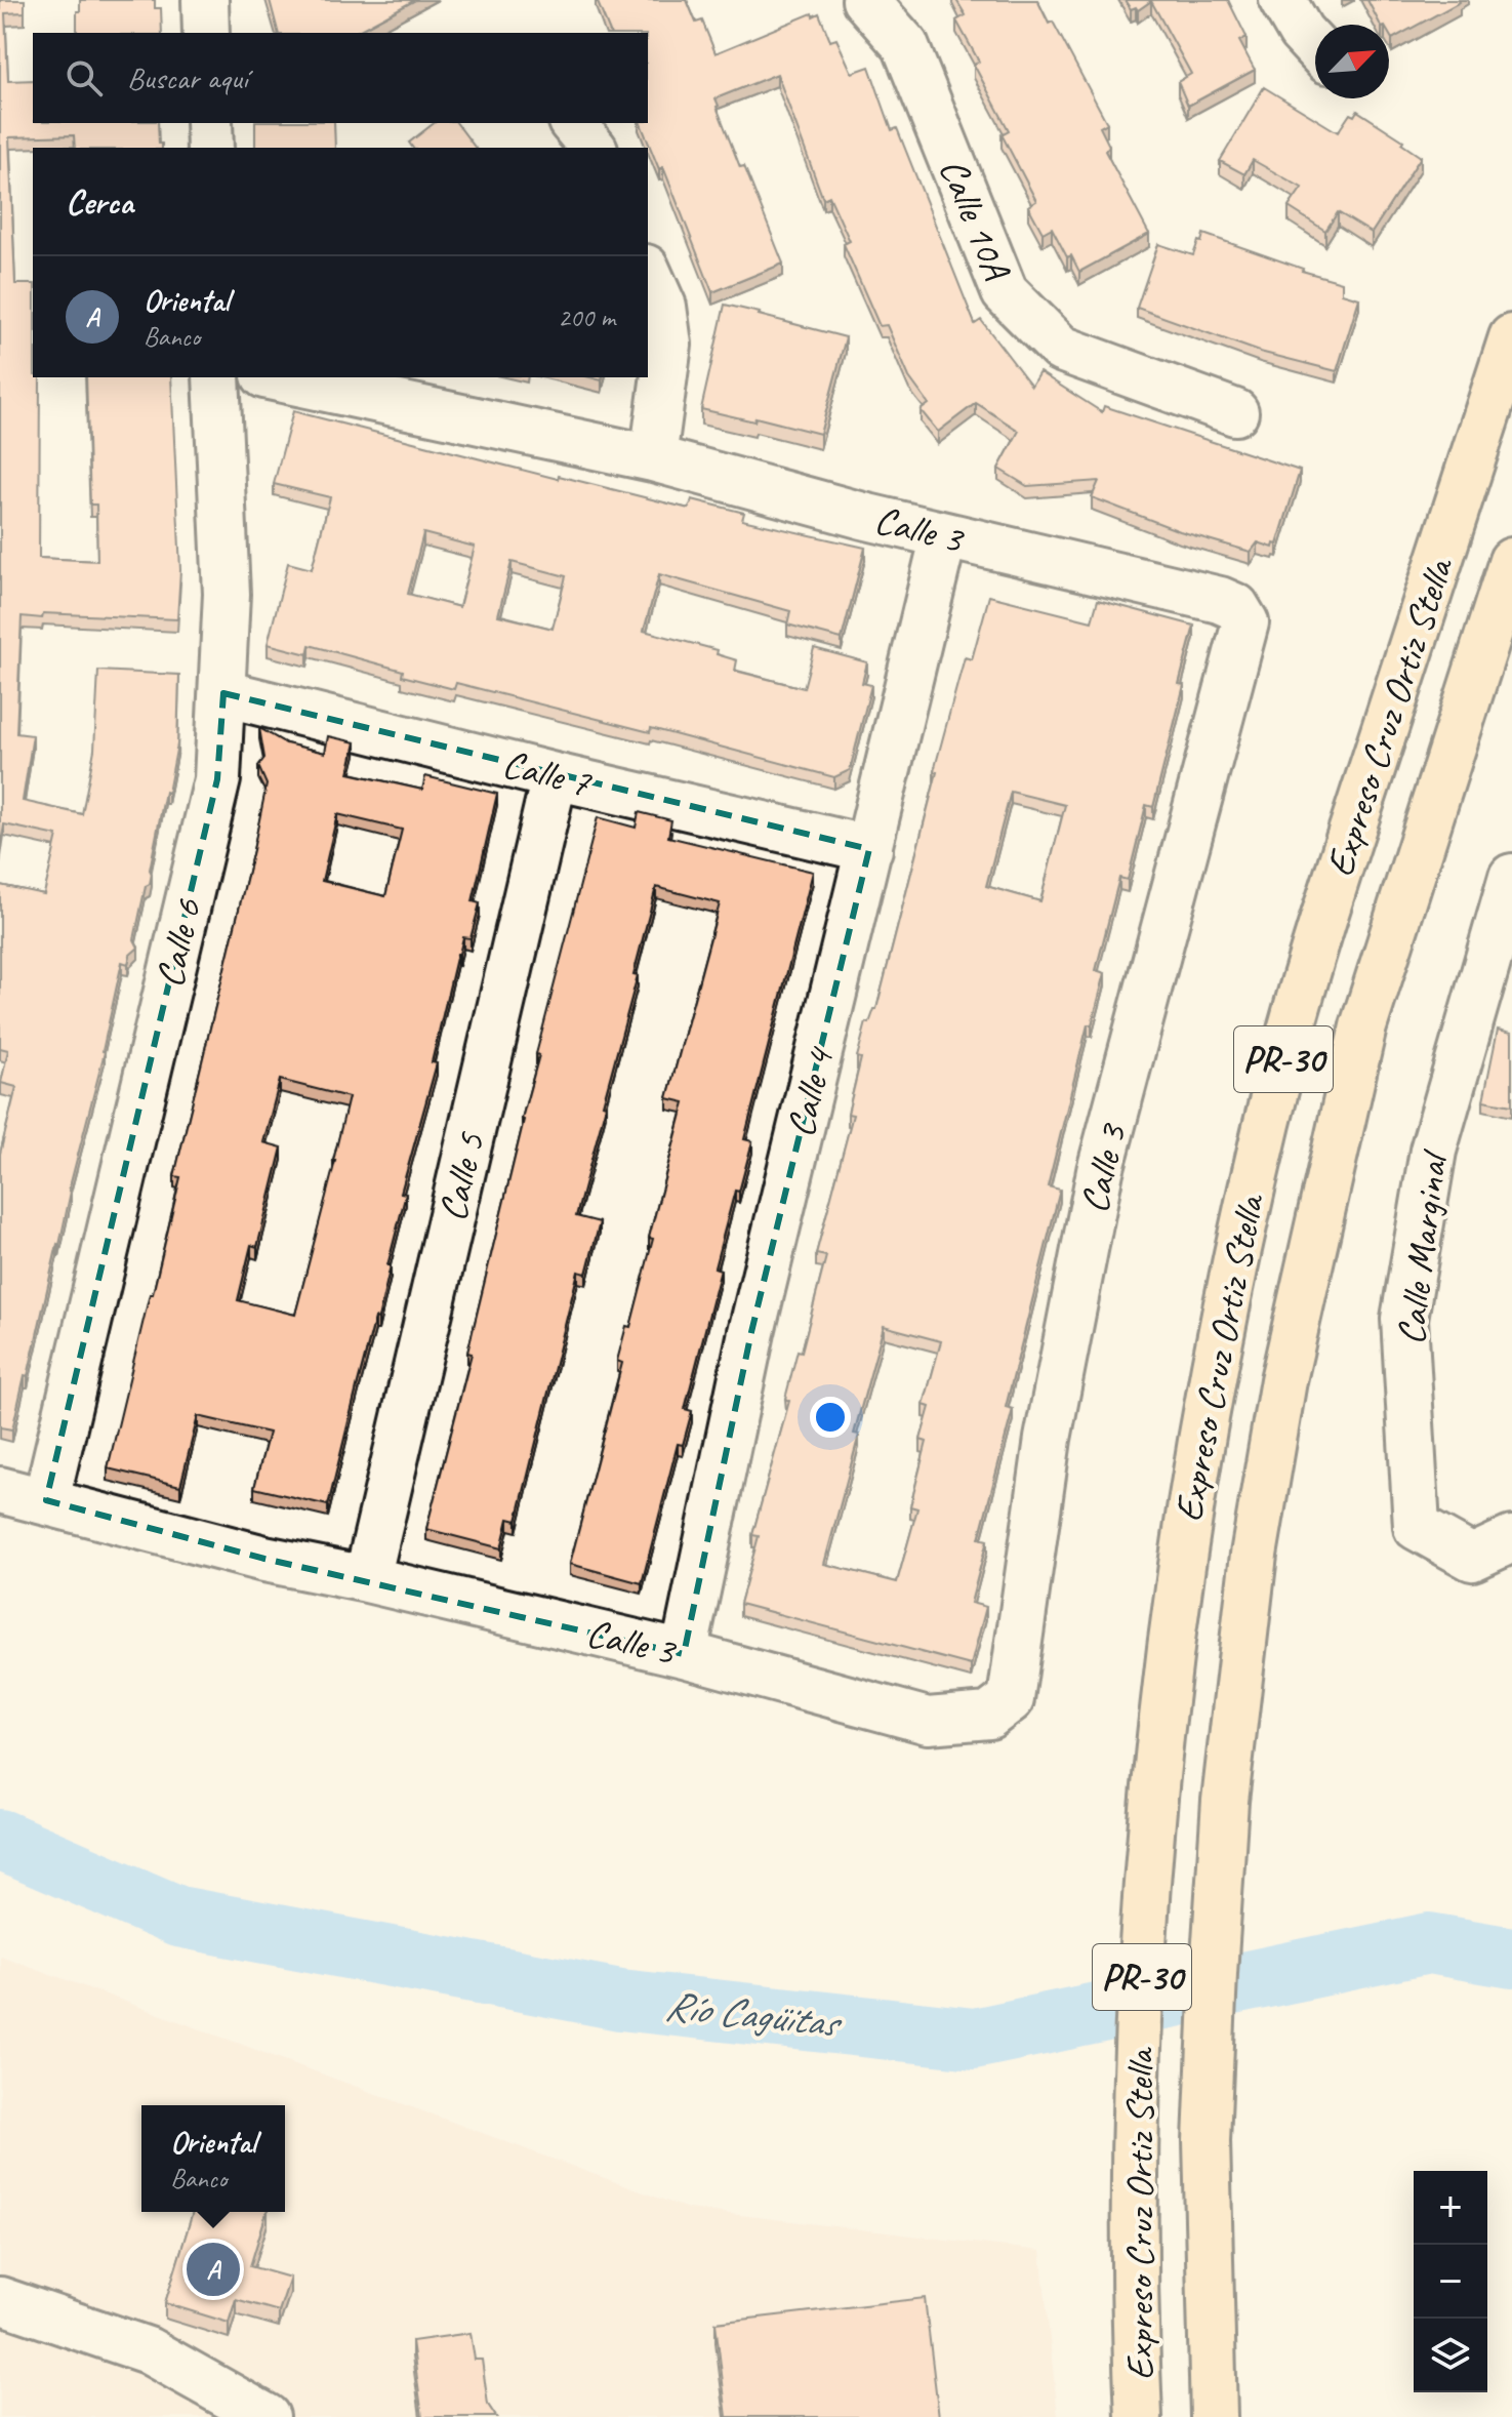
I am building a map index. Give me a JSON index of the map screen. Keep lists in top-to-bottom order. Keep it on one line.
{"streets":{"highway":["Expreso Cruz Ortiz Stella","PR-30"],"street":["Calle 10A","Calle 3","Calle 7","Calle 6","Calle 4","Calle 5","Calle Marginal"]},"crossings":[["Calle 3","Calle 6"],["Calle 3","Calle 4"],["Calle 3","Calle 5"],["Calle 7","Calle 6"],["Calle 7","Calle 4"],["Calle 7","Calle 5"]],"water":["Río Cagüitas"],"north":"top right","page":{"search":"Buscar aquí","heading":"Cerca","list":[{"mark":"A","name":"Oriental","note":"Banco","value":"200 m"}],"popup":["Oriental","Banco"],"map_buttons":["+","−"],"pins":"A"}}
